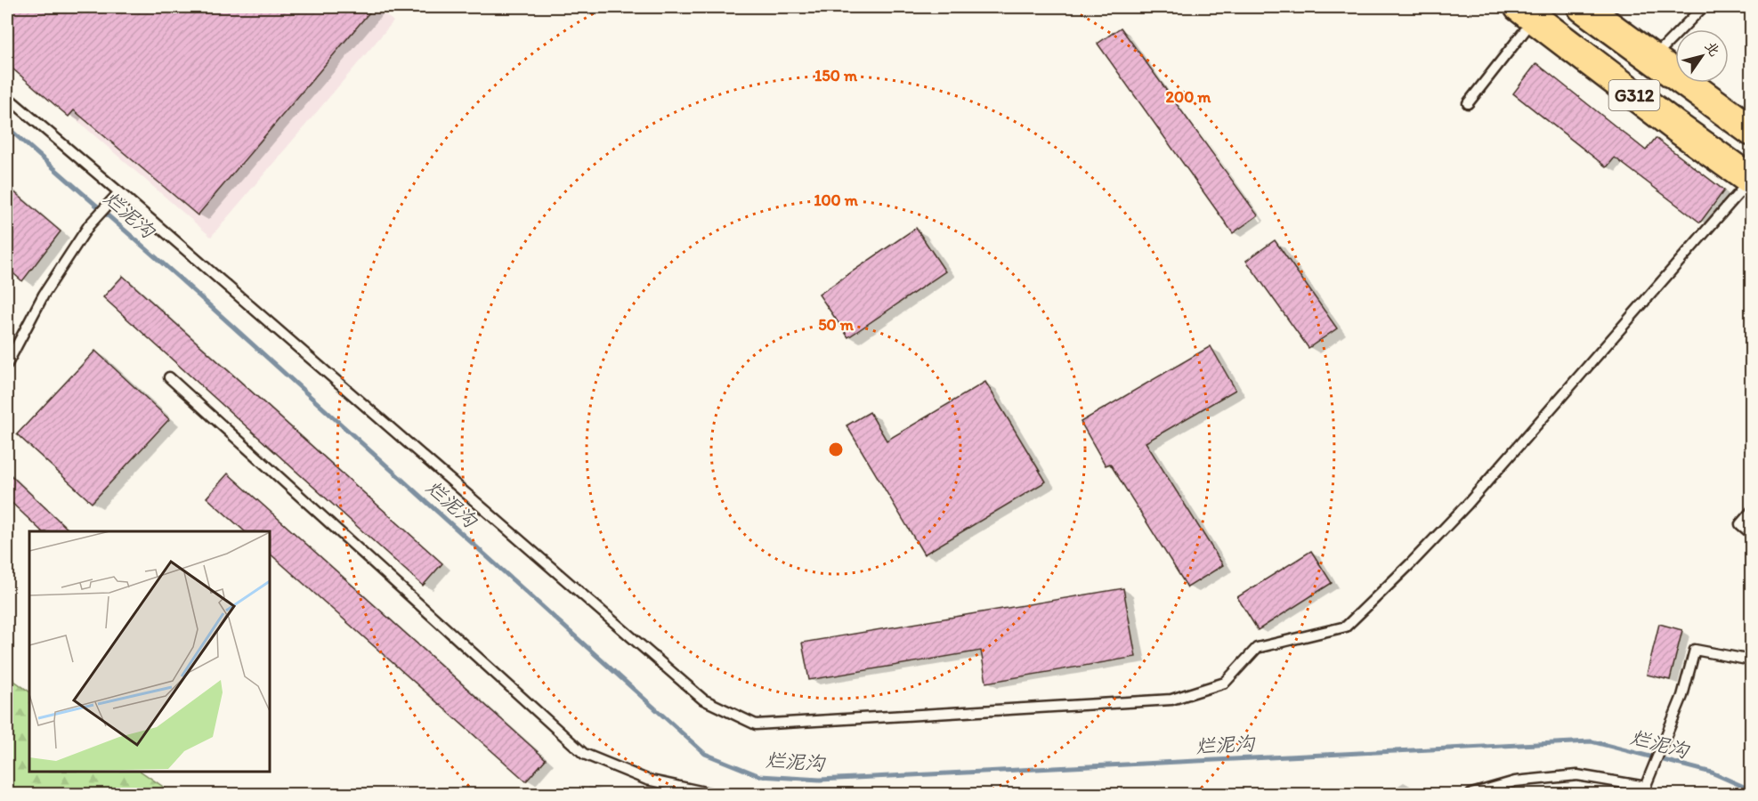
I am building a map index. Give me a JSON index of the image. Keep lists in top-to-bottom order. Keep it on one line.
{"streets":{"highway":["G312"]},"water":["烂泥沟"],"north":"top right","rings":["150 m","200 m","100 m","50 m"]}
